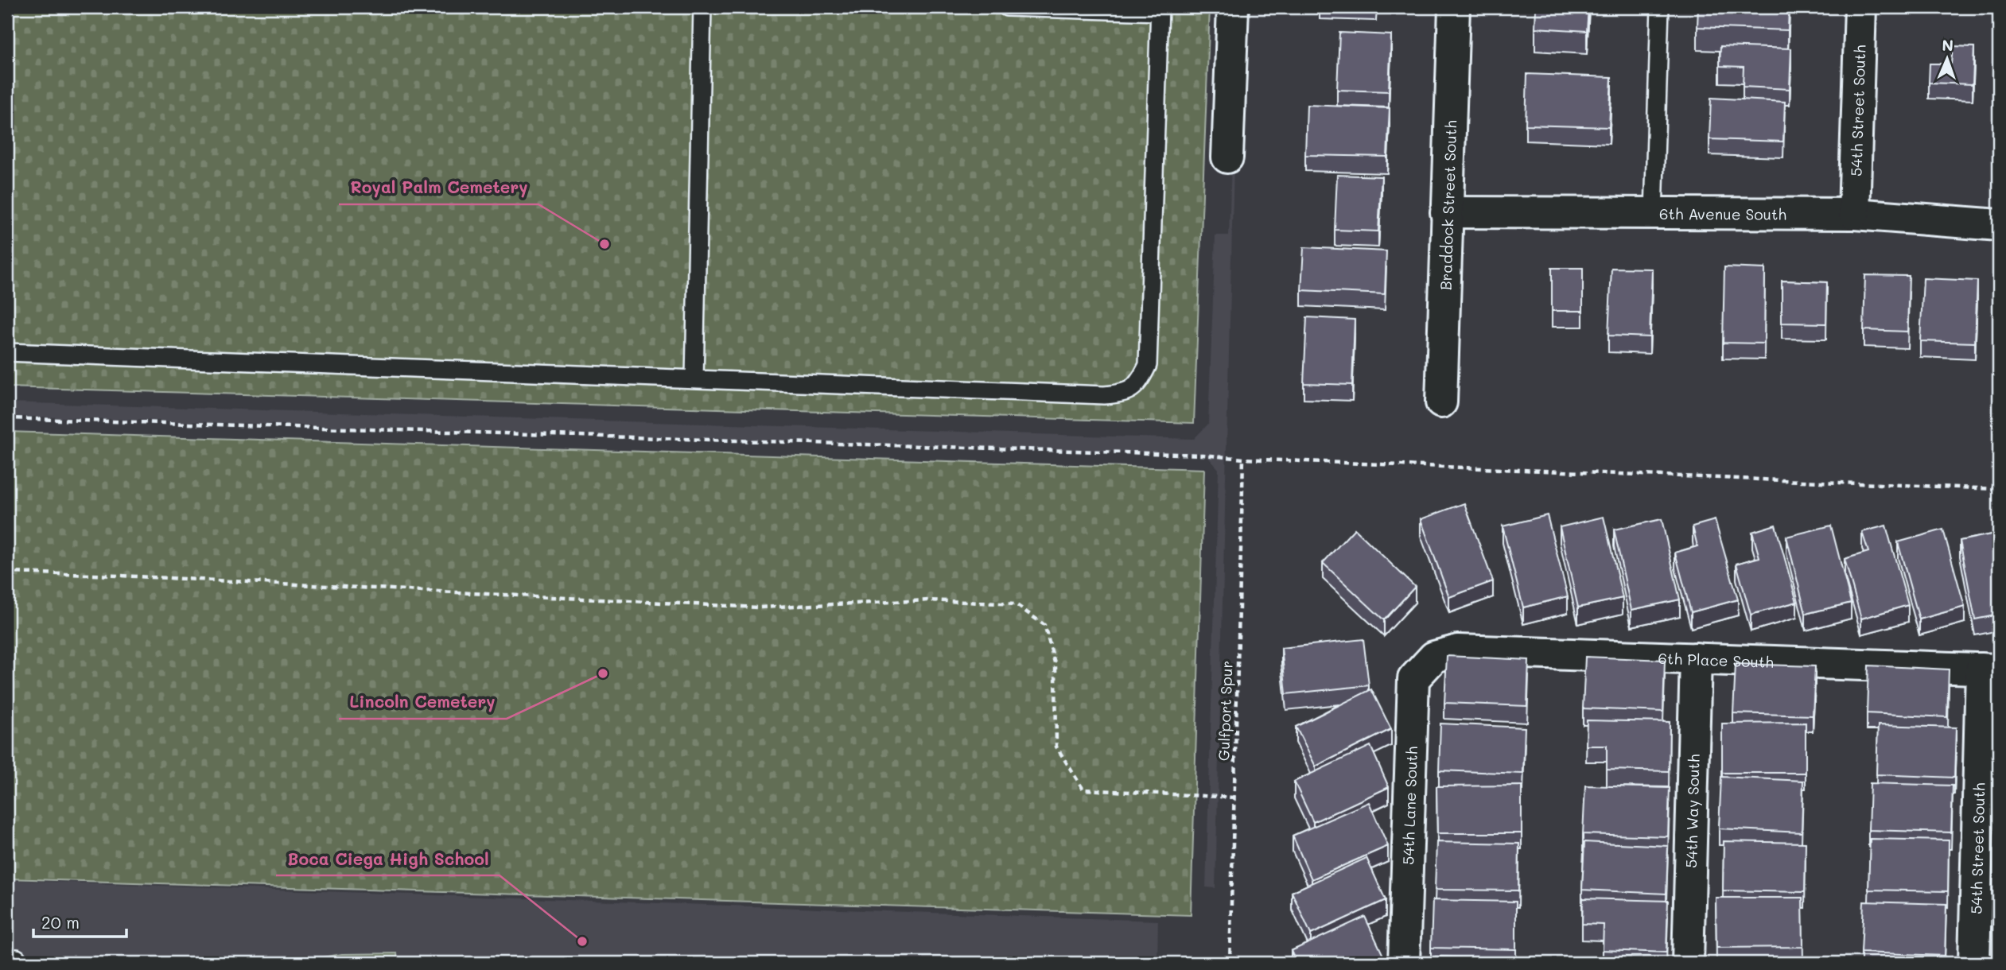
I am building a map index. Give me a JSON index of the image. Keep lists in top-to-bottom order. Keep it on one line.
{"streets":{"street":["54th Street South","Braddock Street South","6th Avenue South","6th Place South","54th Lane South","54th Way South"],"path":["Gulfport Spur"]},"crossings":[["54th Street South","6th Avenue South"],["54th Street South","6th Place South"],["Braddock Street South","6th Avenue South"],["6th Place South","54th Lane South"],["6th Place South","54th Way South"]],"places":["Royal Palm Cemetery","Lincoln Cemetery","Boca Ciega High School"],"scale_bar":"20 m","north":"top"}
